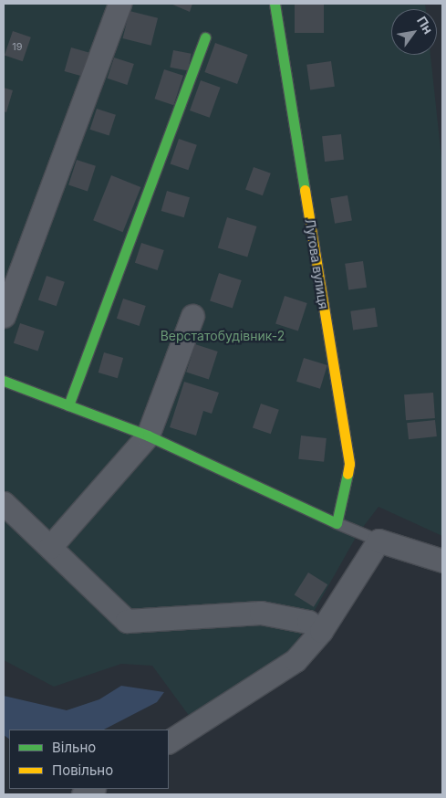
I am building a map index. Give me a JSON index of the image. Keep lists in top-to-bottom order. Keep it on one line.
{"streets":{"street":["Лугова вулиця"]},"parks":["Верстатобудівник-2"],"house_numbers":["19"],"legend":["Вільно","Повільно"],"north":"top right"}
